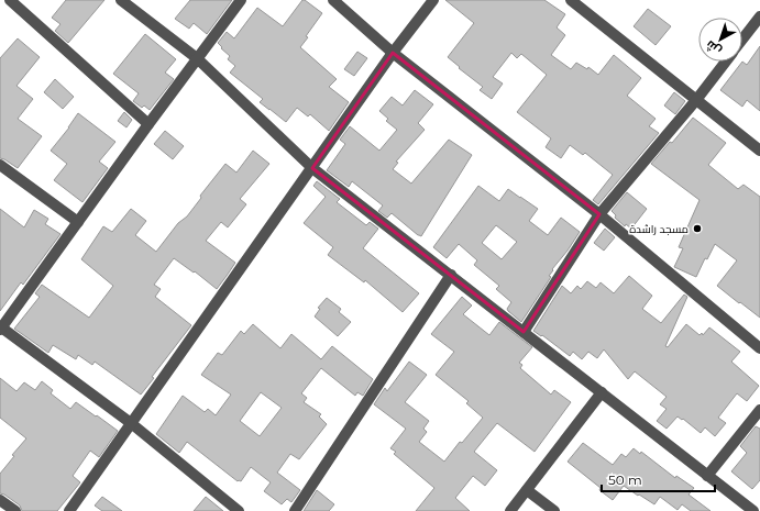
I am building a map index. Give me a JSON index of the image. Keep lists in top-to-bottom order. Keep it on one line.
{"places":["مسجد راشدة"],"scale_bar":"50 m","north":"bottom left"}
